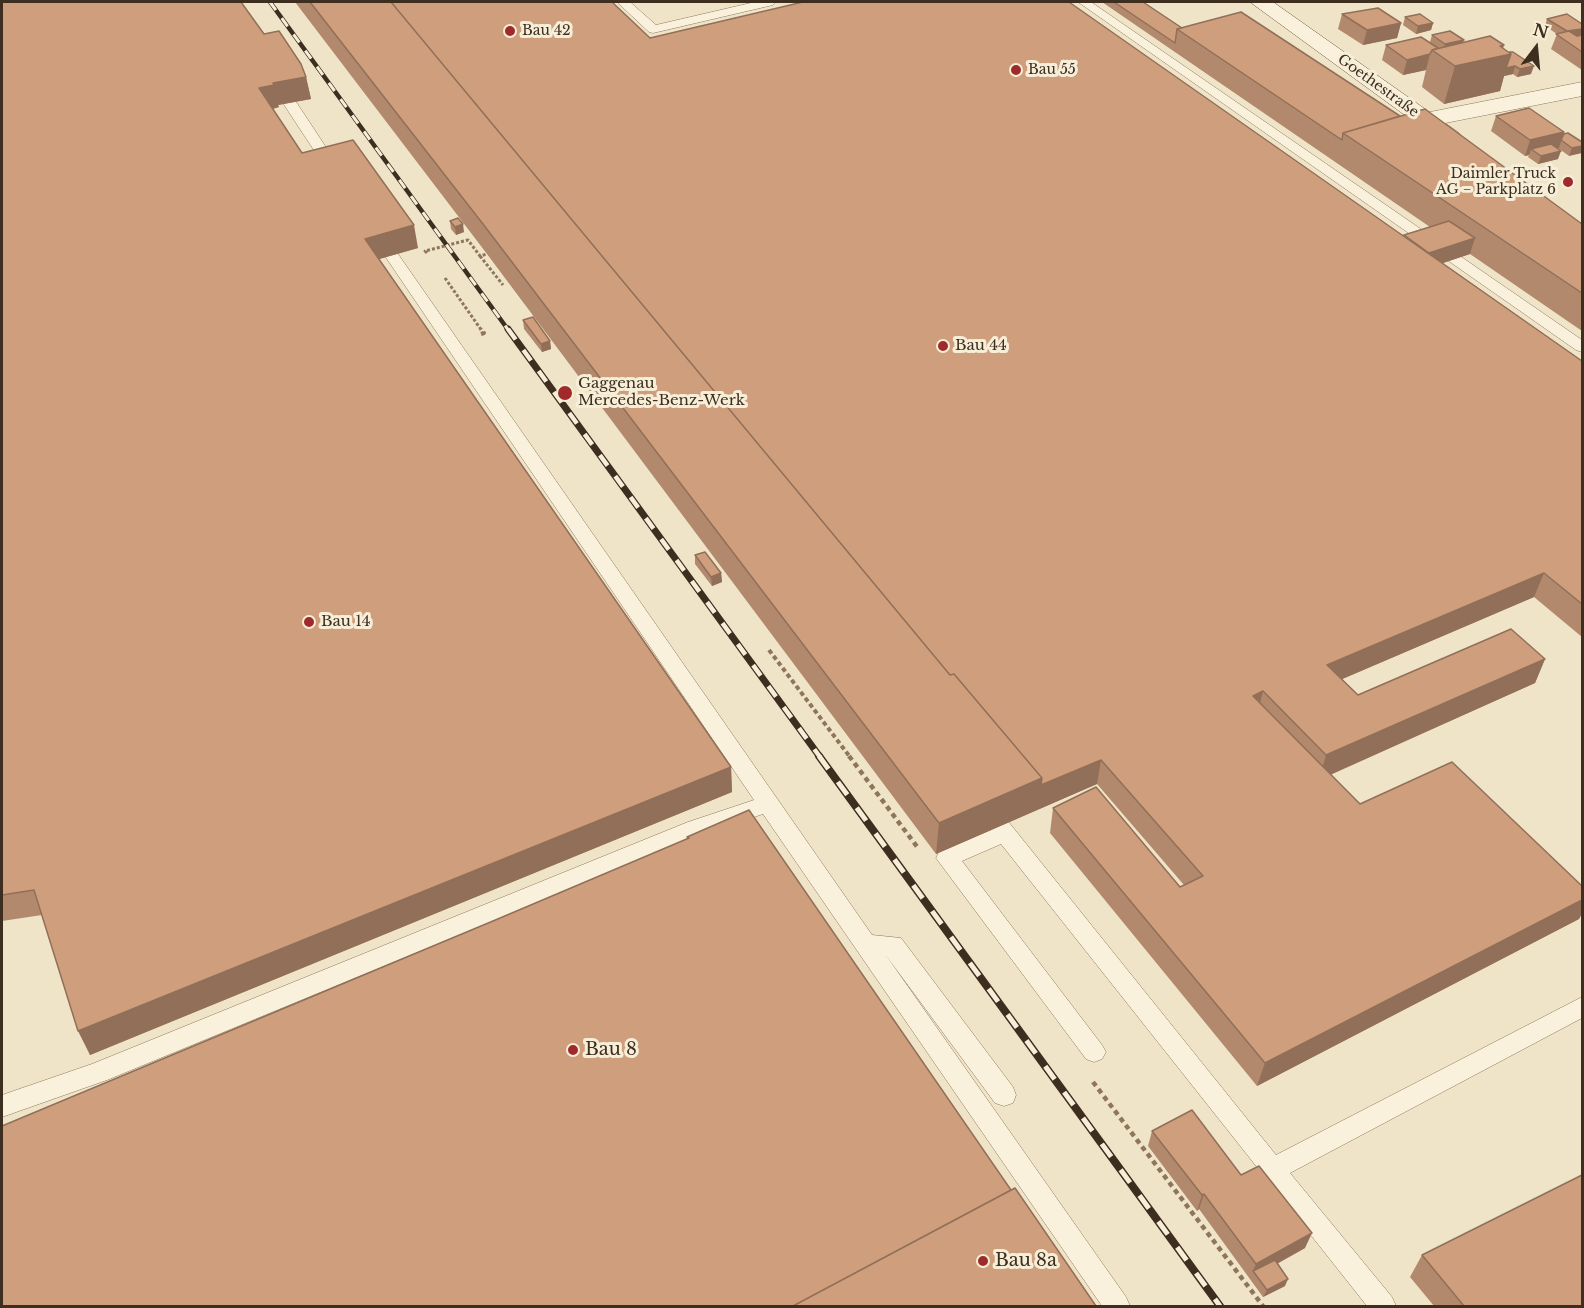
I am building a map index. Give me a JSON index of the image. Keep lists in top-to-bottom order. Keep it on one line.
{"streets":{"street":["Goethestraße"]},"places":["Bau 42","Bau 55","Daimler Truck AG − Parkplatz 6","Bau 44","Gaggenau Mercedes-Benz-Werk","Bau 14","Bau 8","Bau 8a"],"north":"top"}
